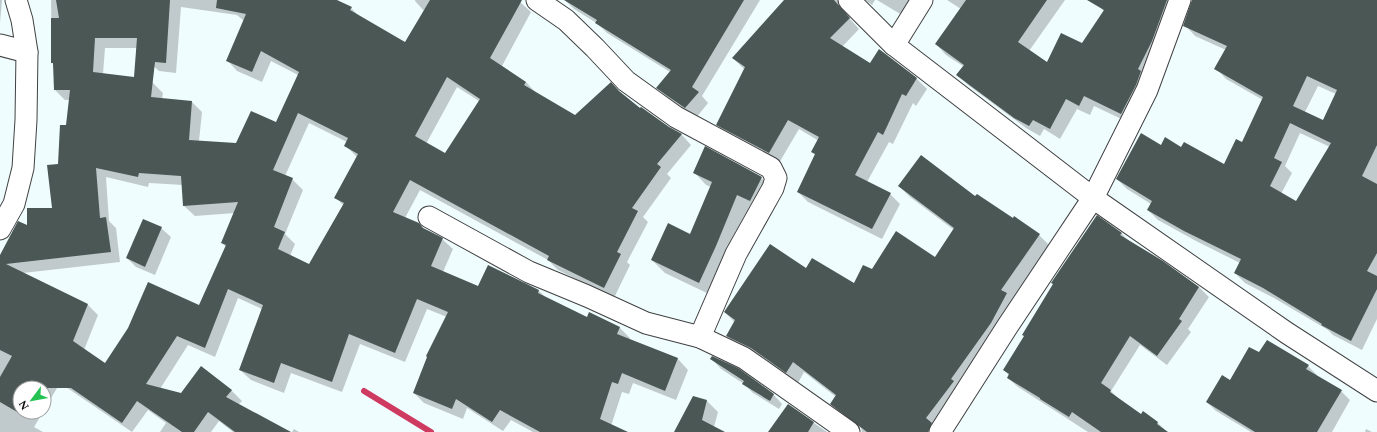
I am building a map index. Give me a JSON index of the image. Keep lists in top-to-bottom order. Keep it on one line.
{"north":"bottom left"}
